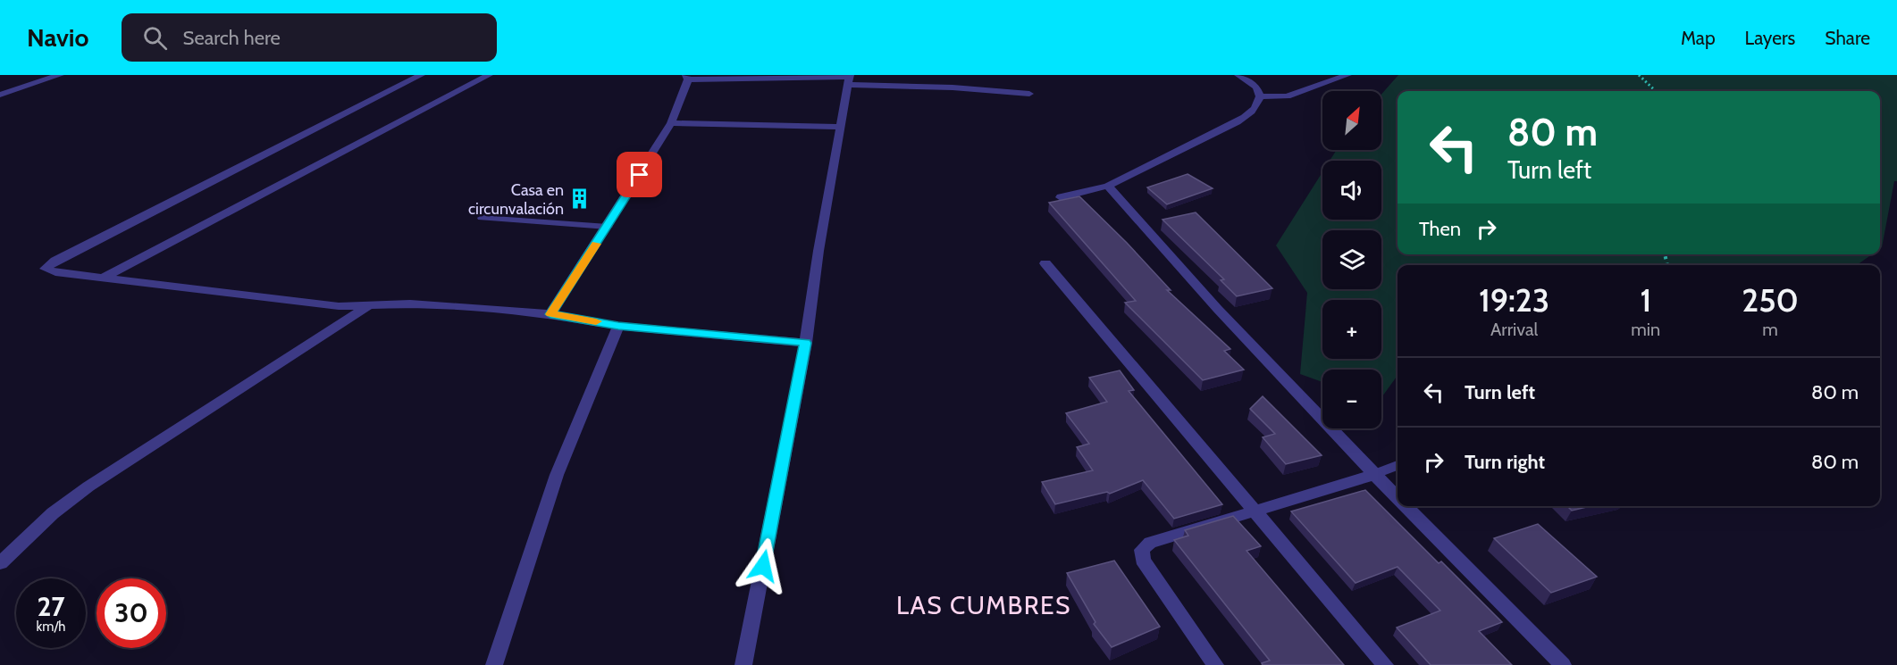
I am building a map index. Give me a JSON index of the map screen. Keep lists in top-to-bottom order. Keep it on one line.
{"districts":["LAS CUMBRES"],"places":{"building":["Casa en circunvalación"]},"north":"top right","page":{"header":"Navio","search":"Search here","nav":["Map","Layers","Share"],"map_buttons":["+","−"],"turn":["80 m","Turn left"],"then":"Then","eta":["19:23","Arrival","1","min","250","m"],"list":[{"name":"Turn left","value":"80 m"},{"name":"Turn right","value":"80 m"}],"speed":"27 km/h","limit":"30"}}
